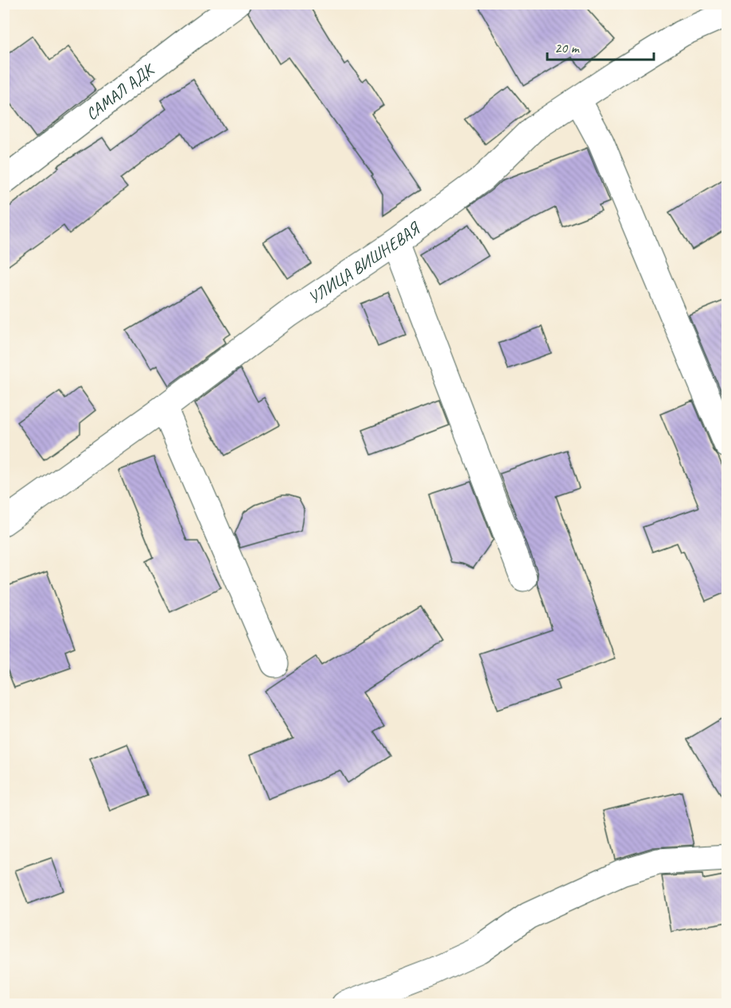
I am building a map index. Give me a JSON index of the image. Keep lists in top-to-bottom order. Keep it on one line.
{"streets":{"street":["САМАЛ АДК","УЛИЦА ВИШНЕВАЯ"]},"scale_bar":"20 m"}
